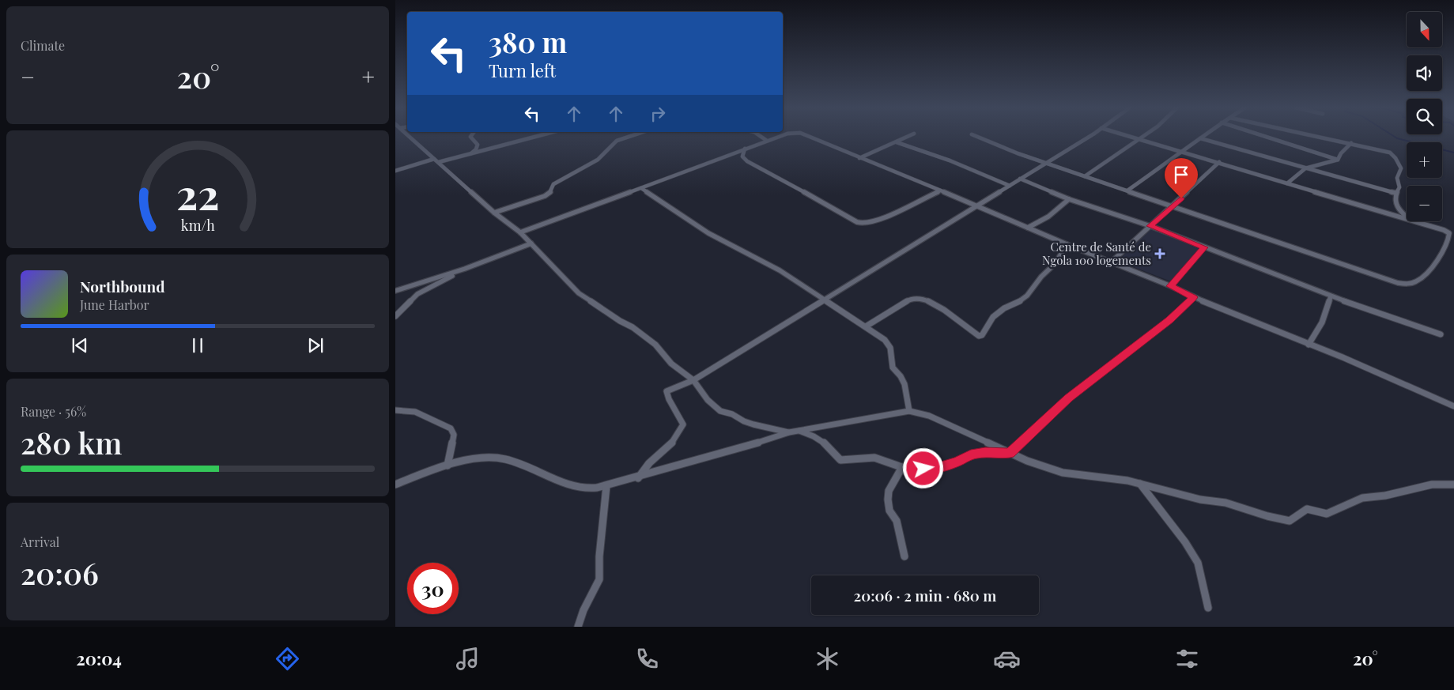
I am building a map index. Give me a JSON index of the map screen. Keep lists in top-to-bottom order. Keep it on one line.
{"places":{"health":["Centre de Santé de Ngola 100 logements"]},"north":"bottom","page":{"tile":["Climate",["Range · 56%","280 km"],["Arrival","20:06"]],"map_buttons":["+","−"],"turn":["380 m","Turn left"],"heat":["−","20°","+"],"song":["Northbound","June Harbor"],"limit":"30","trip":"20:06 · 2 min · 680 m","tabs":["20:04","20°"],"gauge":["22","km/h"]}}
